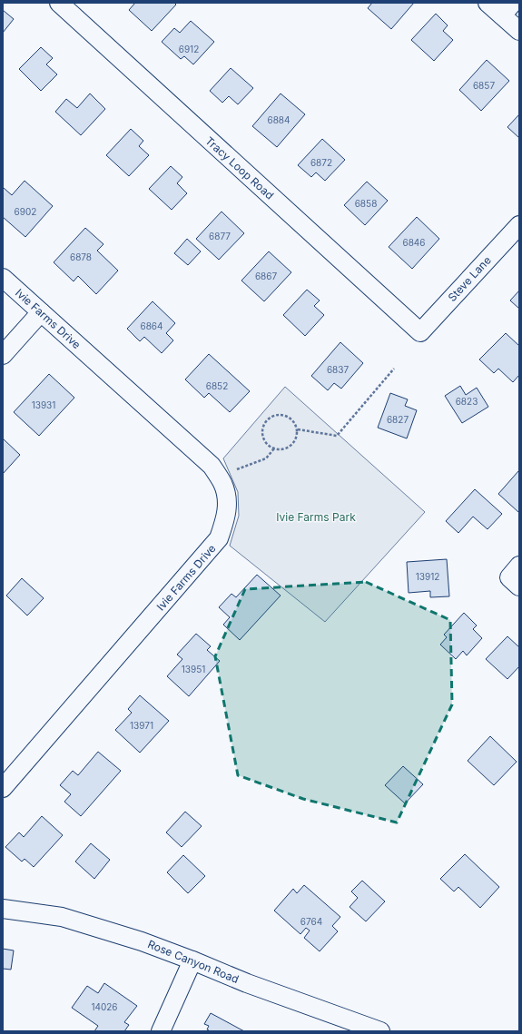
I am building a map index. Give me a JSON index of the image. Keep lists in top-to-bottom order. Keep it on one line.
{"streets":{"street":["Tracy Loop Road","Steve Lane","Ivie Farms Drive","Rose Canyon Road"]},"crossings":[["Tracy Loop Road","Steve Lane"]],"parks":["Ivie Farms Park"],"house_numbers":["6912","6857","6884","6872","6858","6902","6877","6846","6878","6867","6864","6837","6852","6823","13931","6827","13912","13951","13971","6764","14026"]}
